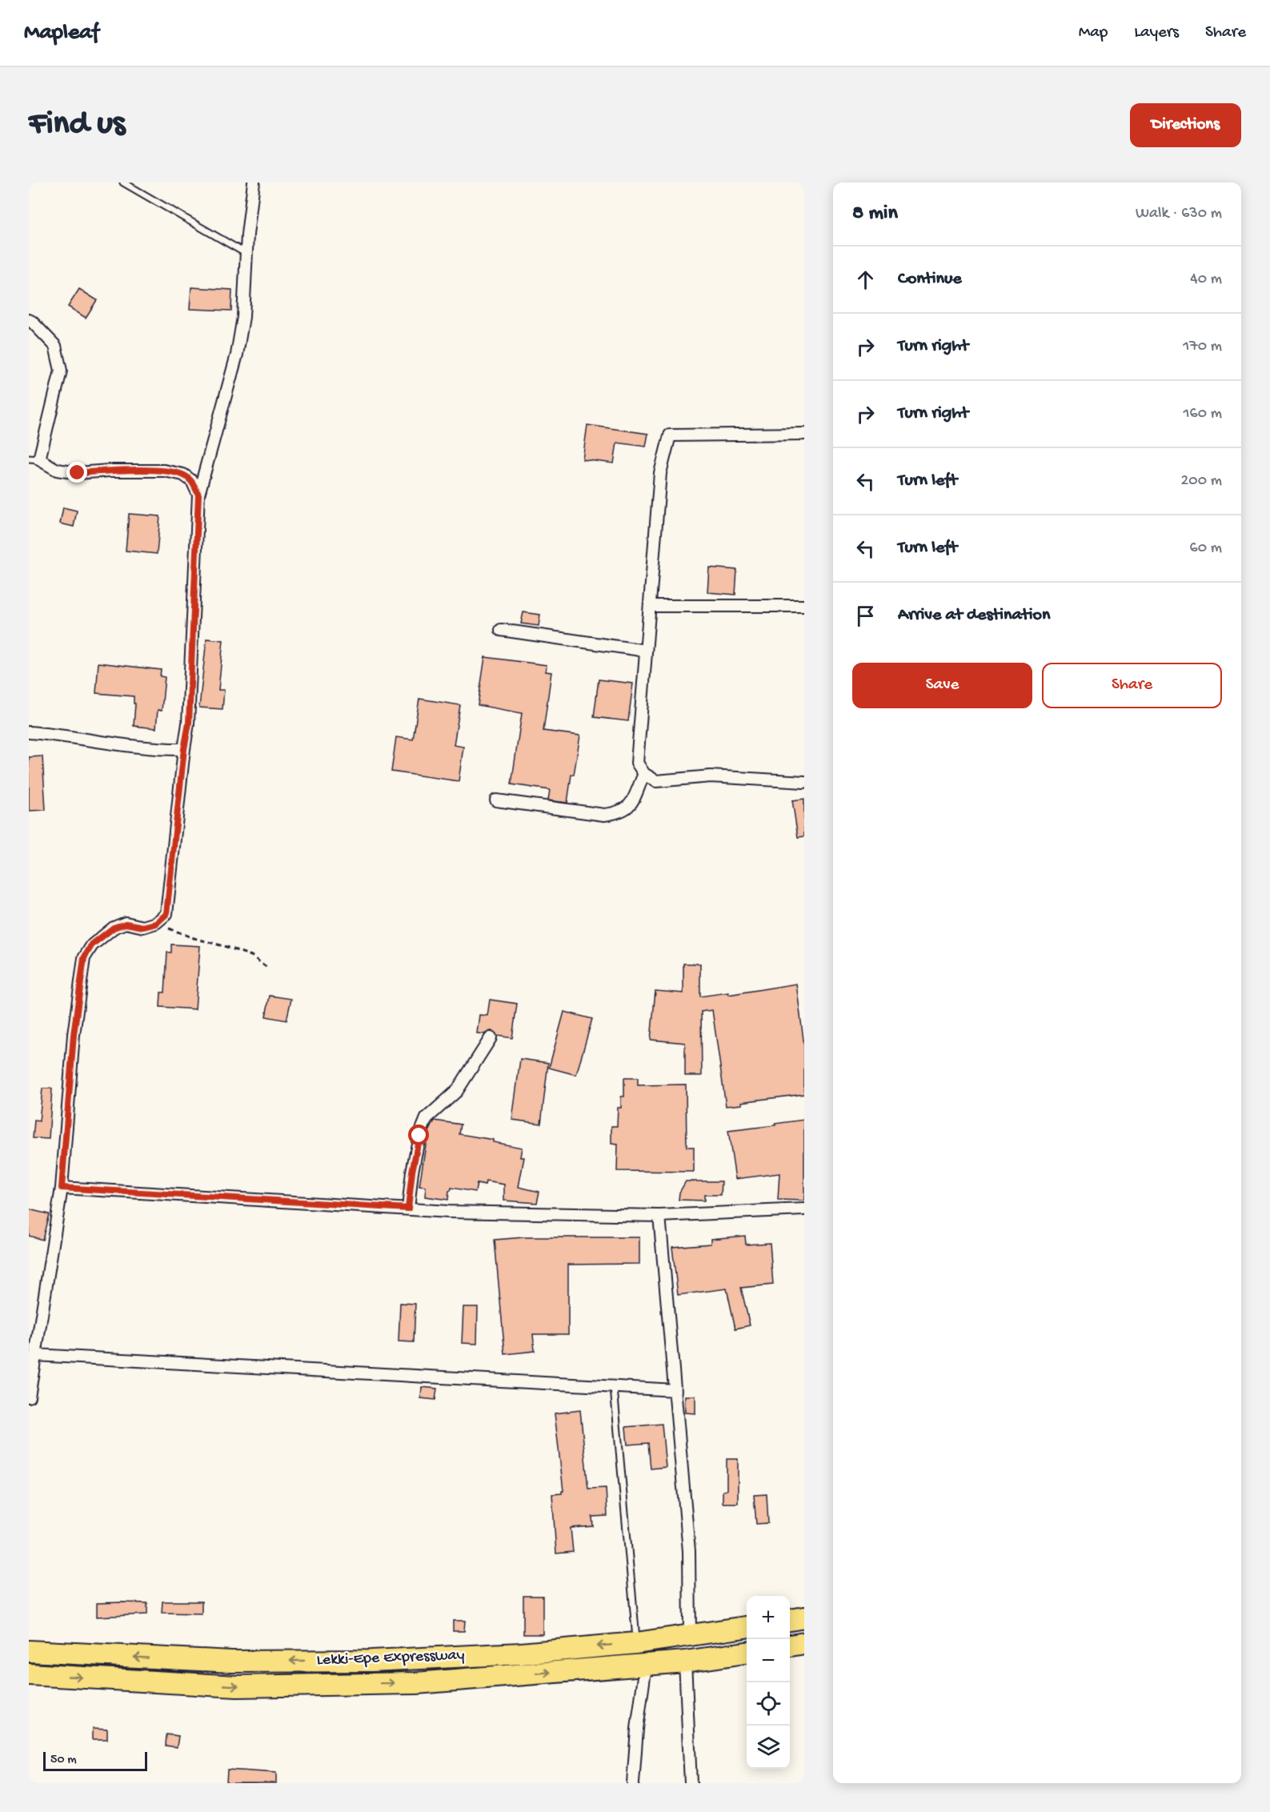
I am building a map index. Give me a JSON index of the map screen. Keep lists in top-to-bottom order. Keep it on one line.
{"streets":{"highway":["Lekki-Epe Expressway"]},"scale_bar":"50 m","page":{"header":"Mapleaf","nav":["Map","Layers","Share"],"buttons":["Directions",["Save","Share"]],"title":"Find us","heading":["8 min","Walk · 630 m"],"list":[["Continue","40 m"],["Turn right","170 m"],["Turn right","160 m"],["Turn left","200 m"],["Turn left","60 m"],"Arrive at destination"],"map_buttons":["+","−"],"scale":"50 m"}}
